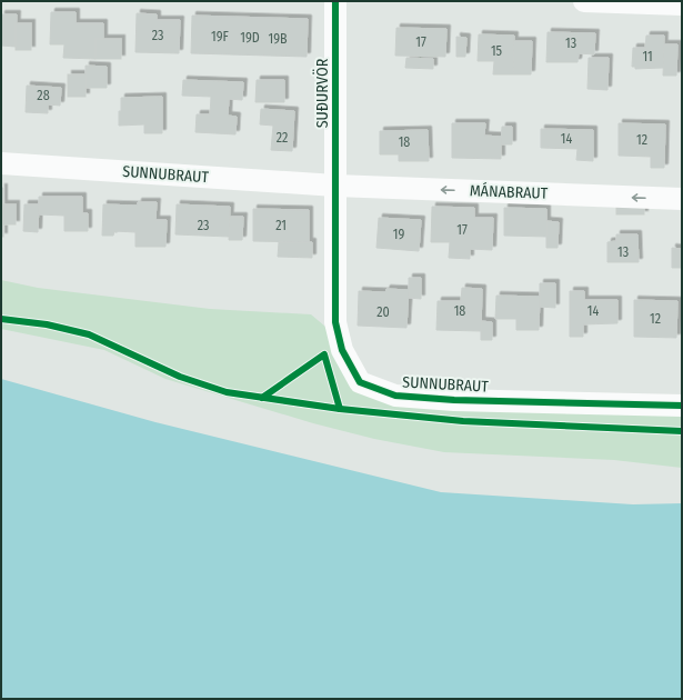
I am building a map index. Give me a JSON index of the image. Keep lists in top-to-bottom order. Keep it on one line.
{"streets":{"street":["SUÐURVÖR","SUNNUBRAUT","MÁNABRAUT"]},"crossings":[["SUÐURVÖR","SUNNUBRAUT"],["SUÐURVÖR","MÁNABRAUT"],["SUNNUBRAUT","MÁNABRAUT"]],"one_way":["MÁNABRAUT"],"house_numbers":["23","19F","19D","19B","17","13","15","11","28","22","14","12","18","23","21","17","19","13","18","14","20","12"]}
